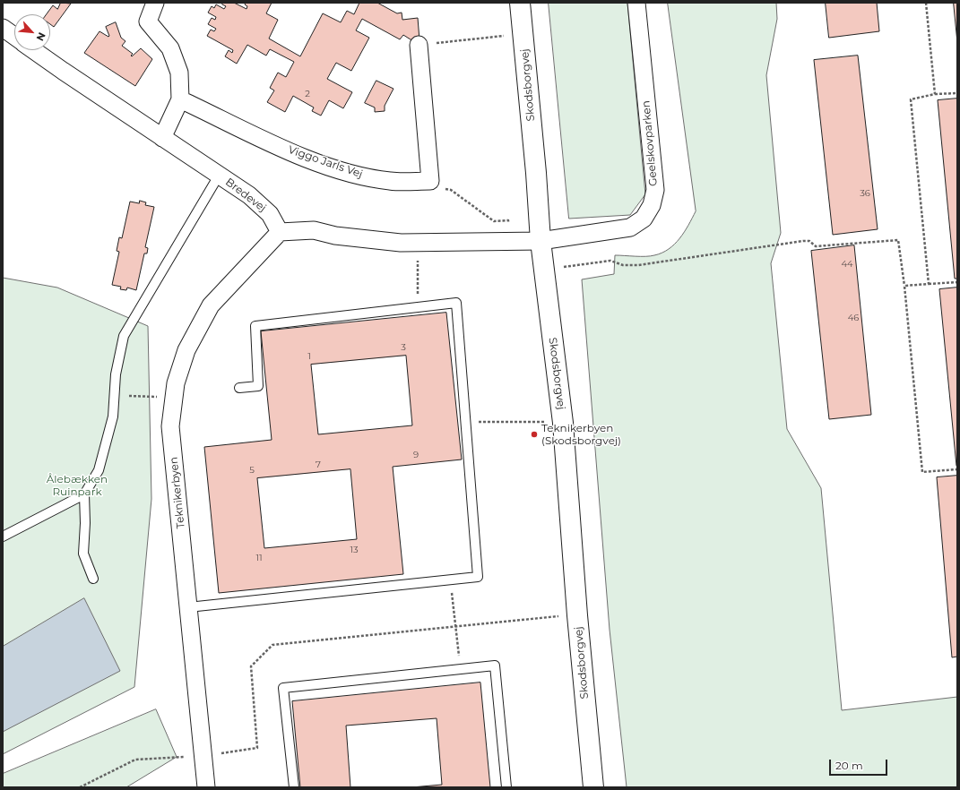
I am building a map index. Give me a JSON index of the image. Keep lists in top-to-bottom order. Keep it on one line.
{"streets":{"street":["Skodsborgvej","Geelskovparken","Viggo Jarls Vej","Bredevej","Teknikerbyen"]},"crossings":[["Skodsborgvej","Geelskovparken"],["Bredevej","Teknikerbyen"]],"parks":["Ålebækken Ruinpark"],"places":["Teknikerbyen (Skodsborgvej)"],"house_numbers":["2","36","44","46","3","1","9","7","5","13","11"],"scale_bar":"20 m","north":"bottom right"}
